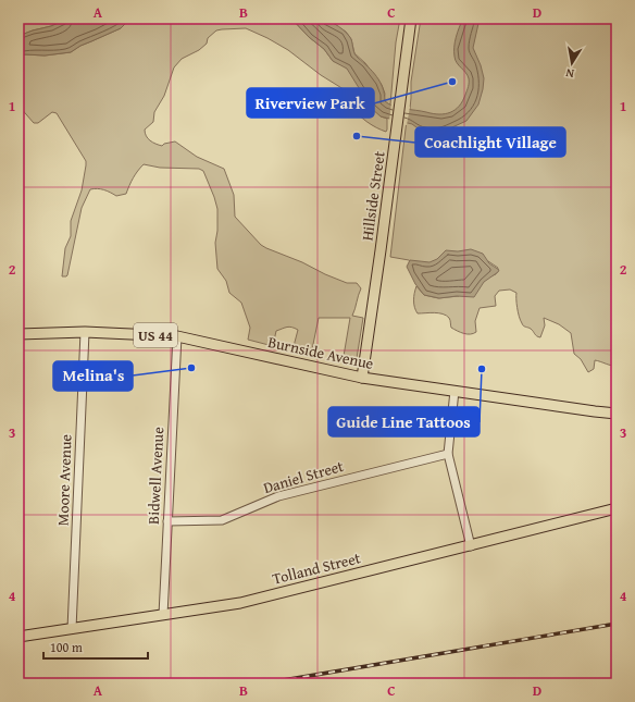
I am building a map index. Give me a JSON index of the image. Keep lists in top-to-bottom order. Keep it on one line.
{"streets":{"main road":["Hillside Street","US 44","Burnside Avenue","Tolland Street"],"street":["Bidwell Avenue","Daniel Street","Moore Avenue"]},"crossings":[["Hillside Street","Burnside Avenue"],["Burnside Avenue","Bidwell Avenue"],["Burnside Avenue","Moore Avenue"],["Bidwell Avenue","Daniel Street"],["Bidwell Avenue","Tolland Street"],["Moore Avenue","Tolland Street"]],"places":["Riverview Park","Coachlight Village","Melina's","Guide Line Tattoos"],"scale_bar":"100 m","north":"bottom","grid":{"columns":["A","B","C","D"],"rows":["1","2","3","4"]}}
